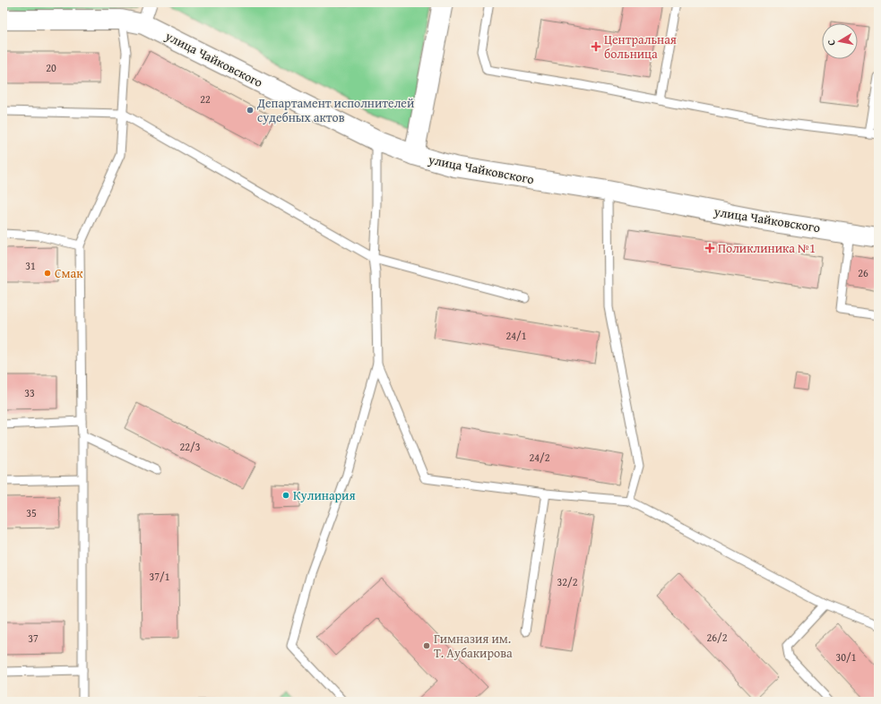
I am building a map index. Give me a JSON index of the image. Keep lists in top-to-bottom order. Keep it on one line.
{"streets":{"street":["улица Чайковского"]},"places":{"health":["Центральная больница","Поликлиника №1"],"other":["Департамент исполнителей судебных актов","Смак","Кулинария","Гимназия им. Т. Аубакирова"]},"house_numbers":["20","22","31","26","24/1","33","22/3","24/2","35","37/1","32/2","26/2","37","30/1"],"north":"left"}
